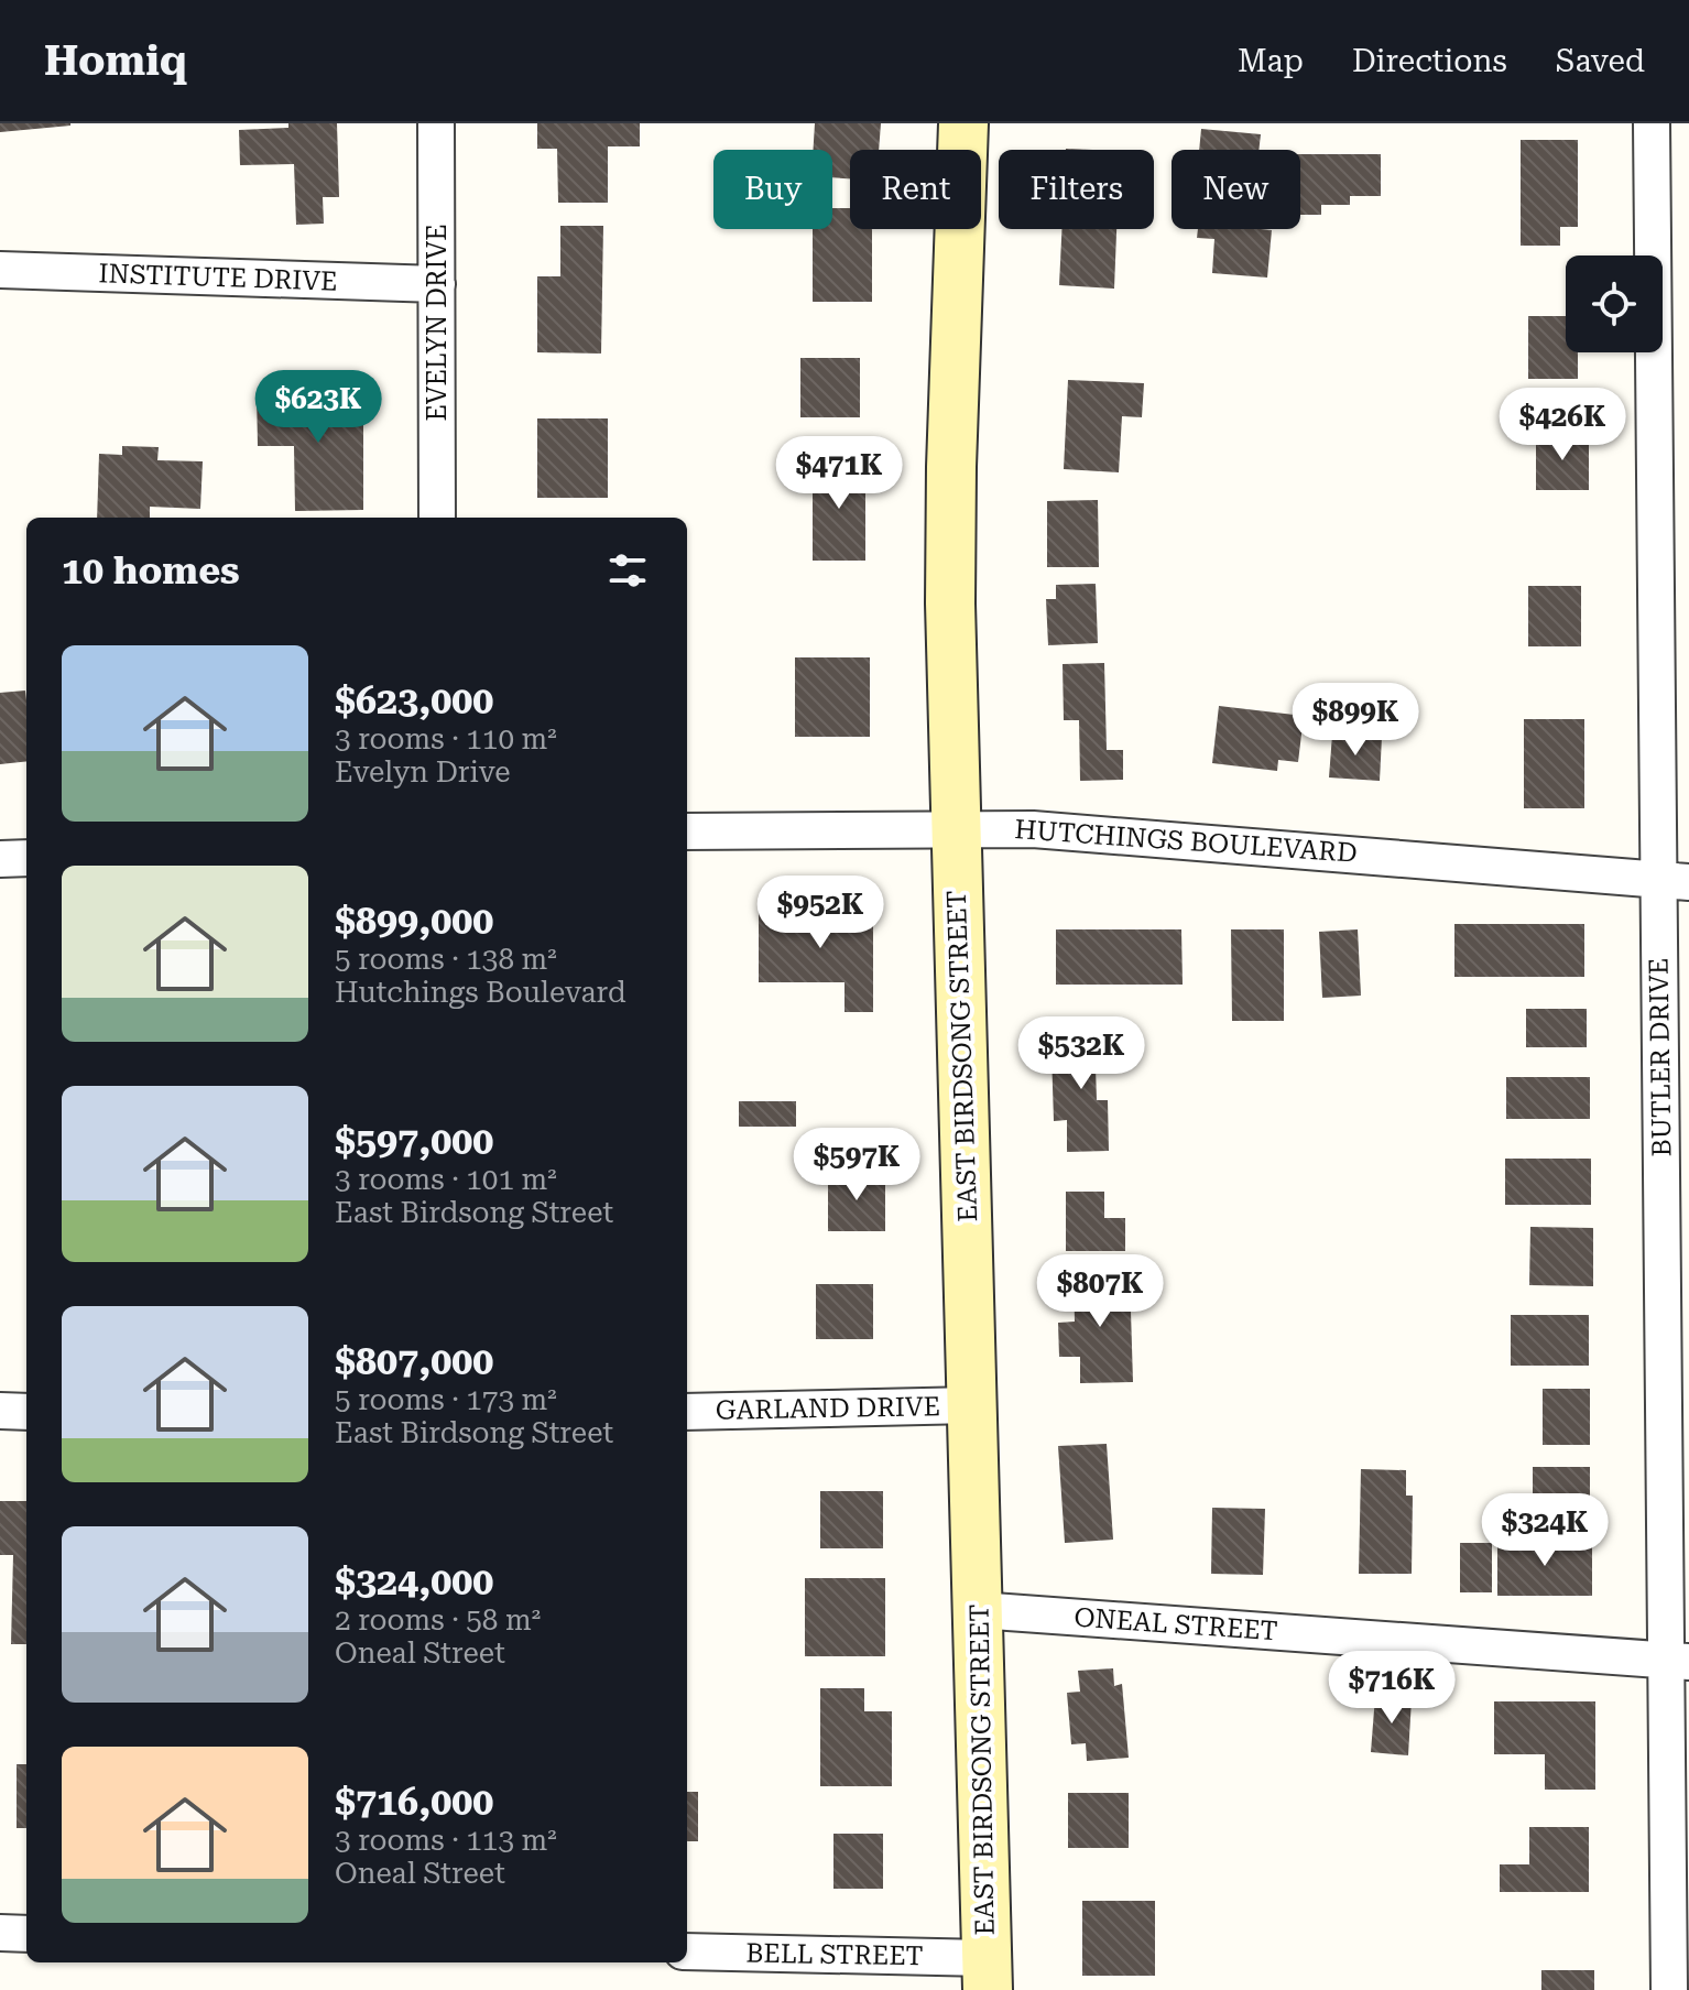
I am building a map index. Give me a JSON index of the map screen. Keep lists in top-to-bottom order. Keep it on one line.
{"streets":{"street":["INSTITUTE DRIVE","EVELYN DRIVE","HUTCHINGS BOULEVARD","EAST BIRDSONG STREET","BUTLER DRIVE","GARLAND DRIVE","ONEAL STREET","BELL STREET"]},"crossings":[["INSTITUTE DRIVE","EVELYN DRIVE"],["HUTCHINGS BOULEVARD","EAST BIRDSONG STREET"],["HUTCHINGS BOULEVARD","BUTLER DRIVE"],["EAST BIRDSONG STREET","GARLAND DRIVE"],["EAST BIRDSONG STREET","ONEAL STREET"],["EAST BIRDSONG STREET","BELL STREET"],["BUTLER DRIVE","ONEAL STREET"]],"page":{"header":"Homiq","nav":["Map","Directions","Saved"],"chip":["Buy","Rent","Filters","New"],"price":["$623K","$426K","$471K","$899K","$952K","$532K","$597K","$807K","$324K","$716K"],"heading":"10 homes","list":[{"name":"$623,000","note":"3 rooms · 110 m² · Evelyn Drive"},{"name":"$899,000","note":"5 rooms · 138 m² · Hutchings Boulevard"},{"name":"$597,000","note":"3 rooms · 101 m² · East Birdsong Street"},{"name":"$807,000","note":"5 rooms · 173 m² · East Birdsong Street"},{"name":"$324,000","note":"2 rooms · 58 m² · Oneal Street"},{"name":"$716,000","note":"3 rooms · 113 m² · Oneal Street"}]}}
